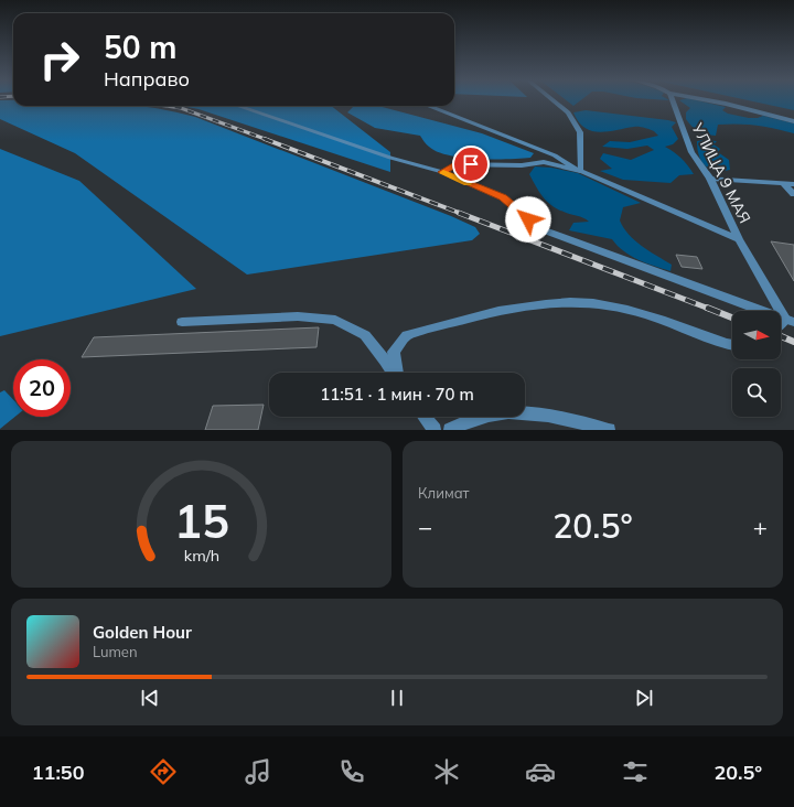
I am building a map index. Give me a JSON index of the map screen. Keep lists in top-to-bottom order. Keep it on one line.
{"streets":{"street":["УЛИЦА 9 МАЯ"]},"north":"right","page":{"turn":["50 m","Направо"],"limit":"20","trip":"11:51 · 1 мин · 70 m","tile":"Климат","heat":["−","20.5°","+"],"song":["Golden Hour","Lumen"],"tabs":["11:50","20.5°"],"gauge":["15","km/h"]}}
